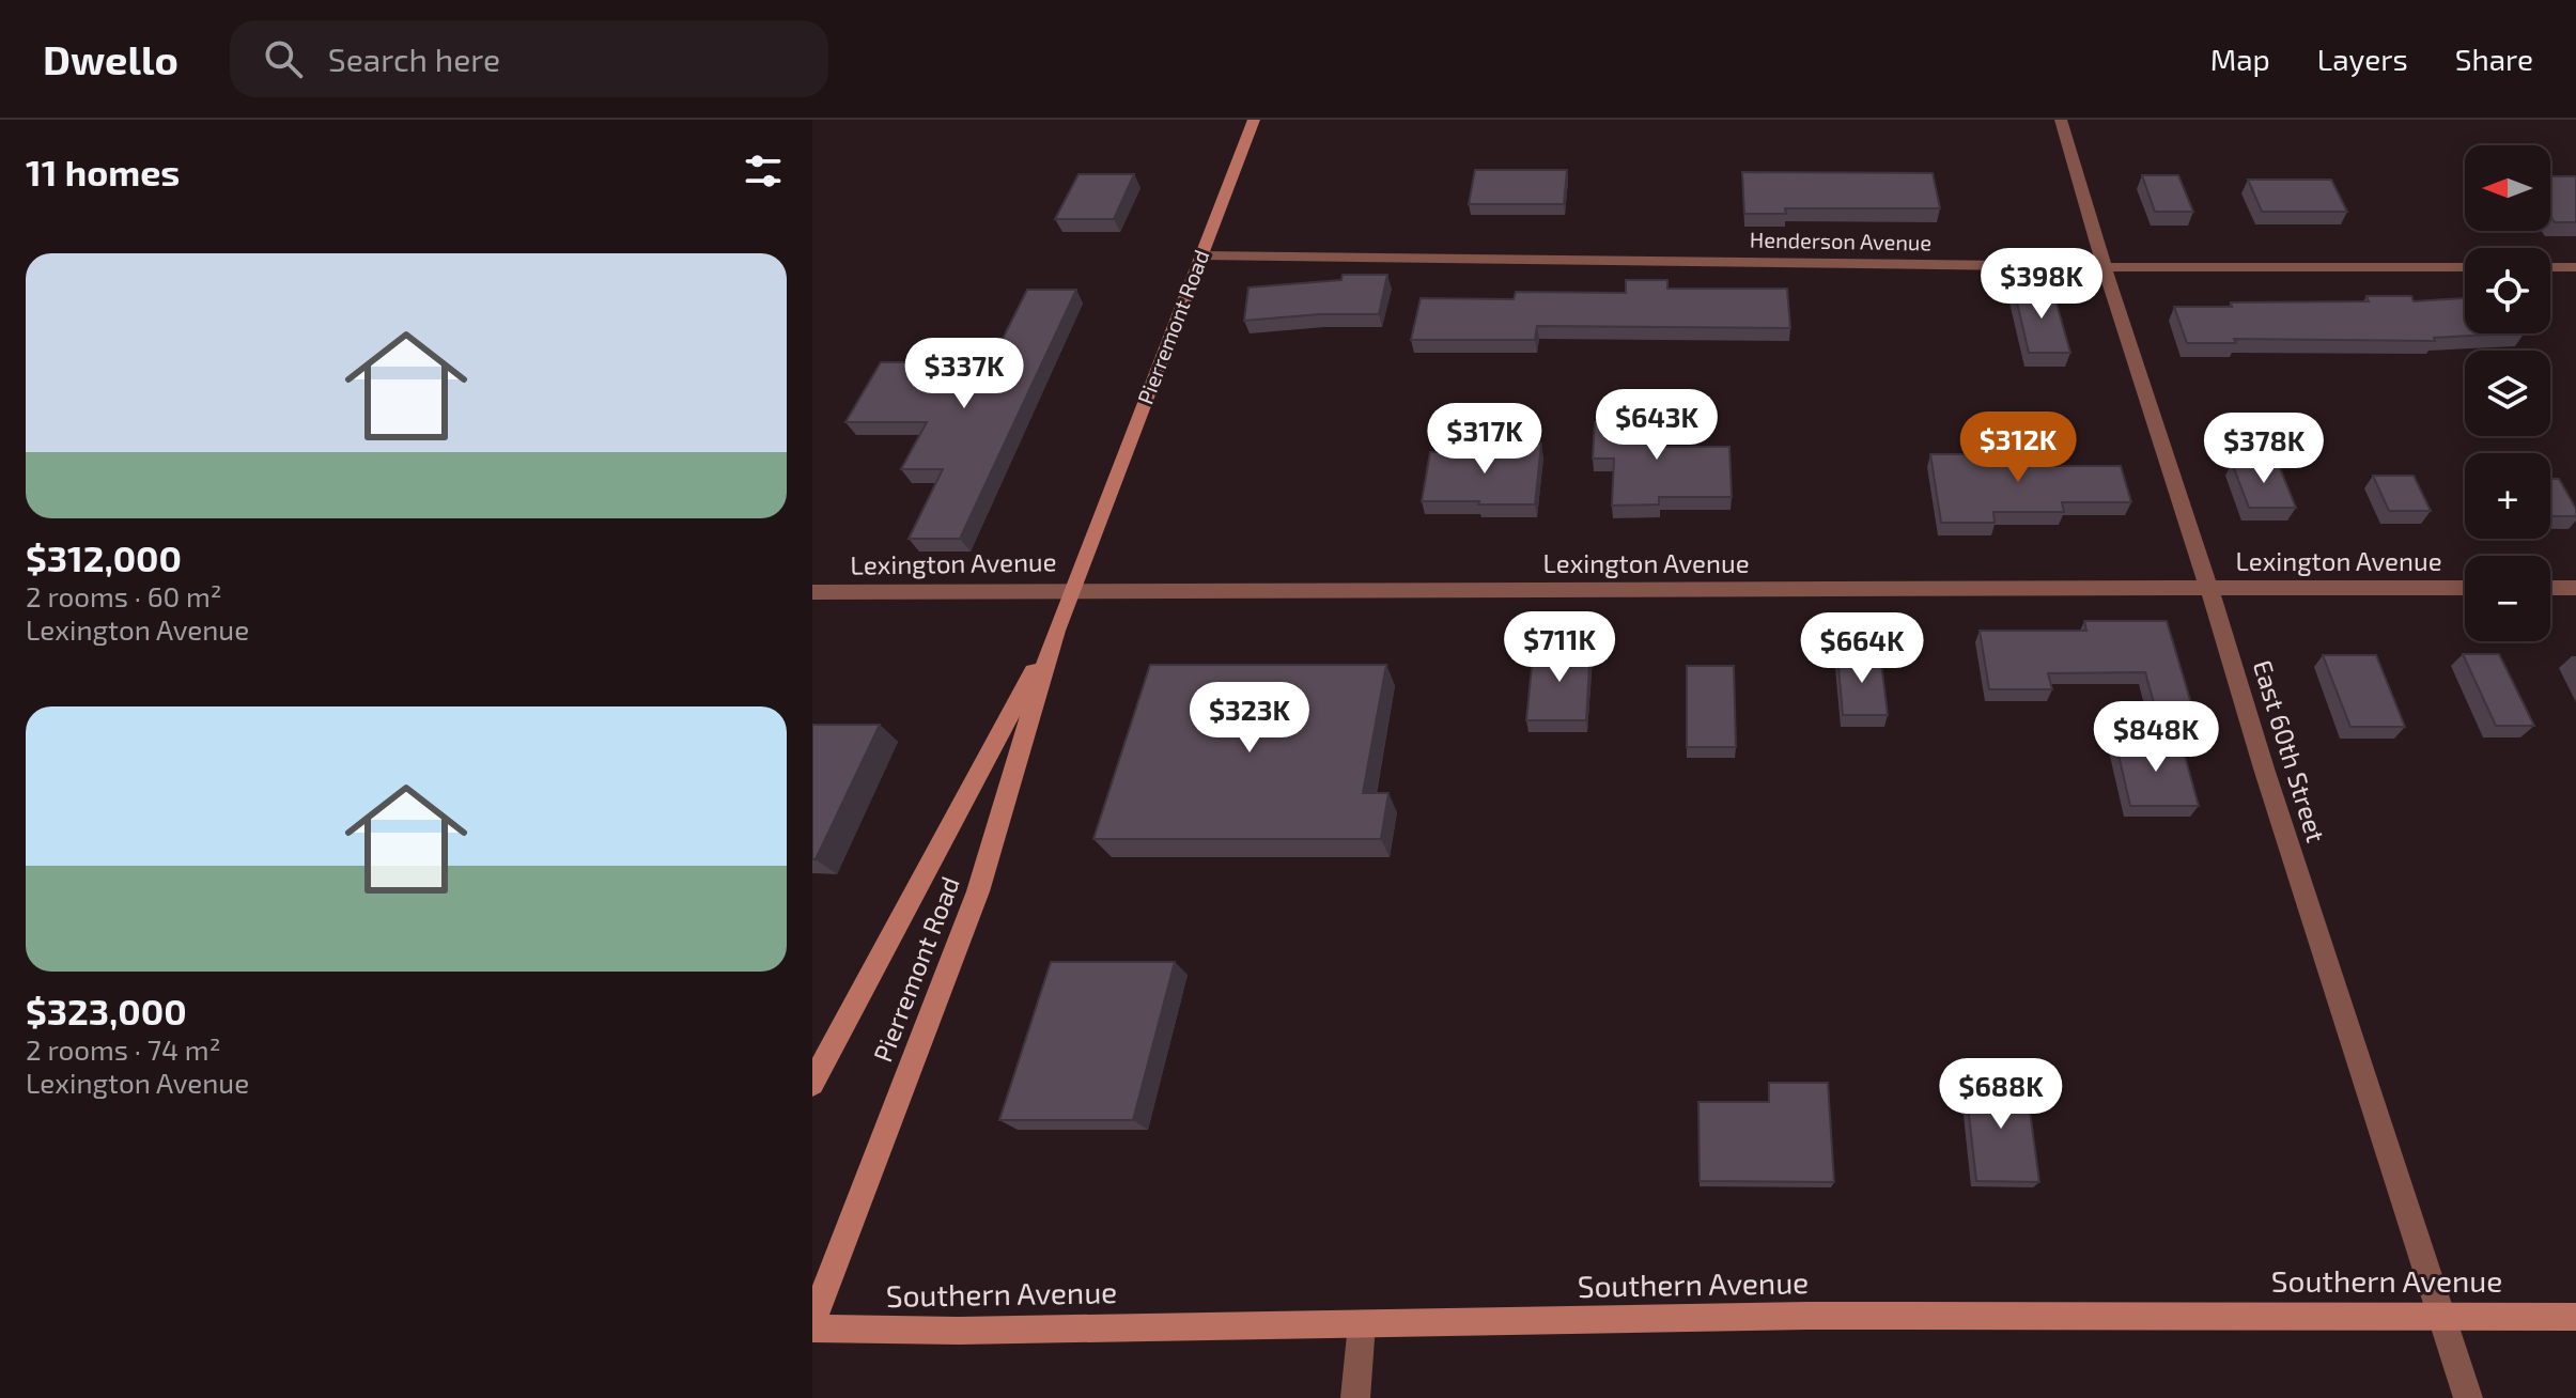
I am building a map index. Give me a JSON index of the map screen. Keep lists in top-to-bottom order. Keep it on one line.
{"streets":{"main road":["Pierremont Road","Southern Avenue"],"street":["Henderson Avenue","Lexington Avenue","East 60th Street"]},"crossings":[["Henderson Avenue","Pierremont Road"],["Henderson Avenue","East 60th Street"],["Pierremont Road","Lexington Avenue"],["Pierremont Road","Southern Avenue"],["Lexington Avenue","East 60th Street"],["East 60th Street","Southern Avenue"]],"north":"left","page":{"header":"Dwello","search":"Search here","nav":["Map","Layers","Share"],"heading":"11 homes","map_buttons":["+","−"],"list":[{"name":"$312,000","note":"2 rooms · 60 m² · Lexington Avenue"},{"name":"$323,000","note":"2 rooms · 74 m² · Lexington Avenue"}],"price":["$398K","$337K","$643K","$317K","$312K","$378K","$711K","$664K","$323K","$848K","$688K"]}}
